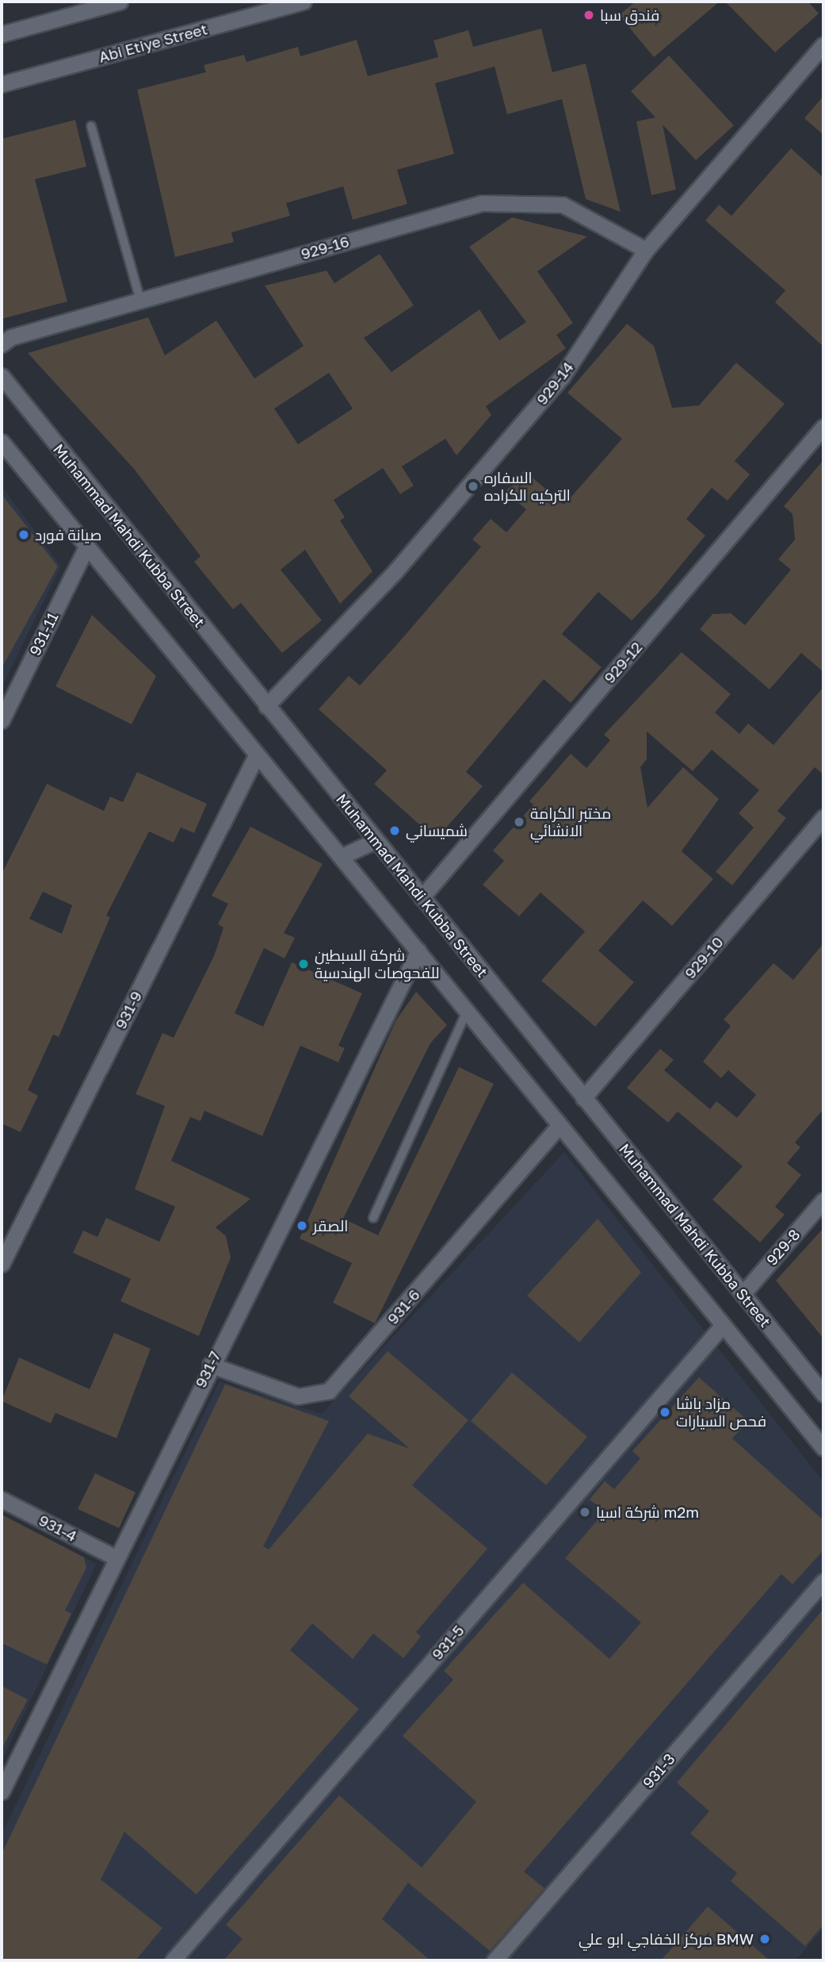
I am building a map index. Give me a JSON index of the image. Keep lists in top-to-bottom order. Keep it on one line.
{"streets":{"street":["Abi Etiye Street","929-16","929-14","Muhammad Mahdi Kubba Street","931-11","929-12","929-10","931-9","929-8","931-6","931-7","931-4","931-5","931-3"]},"crossings":[["929-16","929-14"],["929-14","Muhammad Mahdi Kubba Street"],["Muhammad Mahdi Kubba Street","929-12"],["Muhammad Mahdi Kubba Street","929-10"],["Muhammad Mahdi Kubba Street","929-8"],["931-6","931-7"],["931-7","931-4"]],"places":["فندق سبا","السفاره التركيه الكراده","صيانة فورد","مختبر الكرامة الانشائي","شميساني","شركة السبطين للفحوصات الهندسية","الصقر","مزاد باشا فحص السيارات","شركة اسيا m2m","مركز الخفاجي ابو علي BMW"]}
